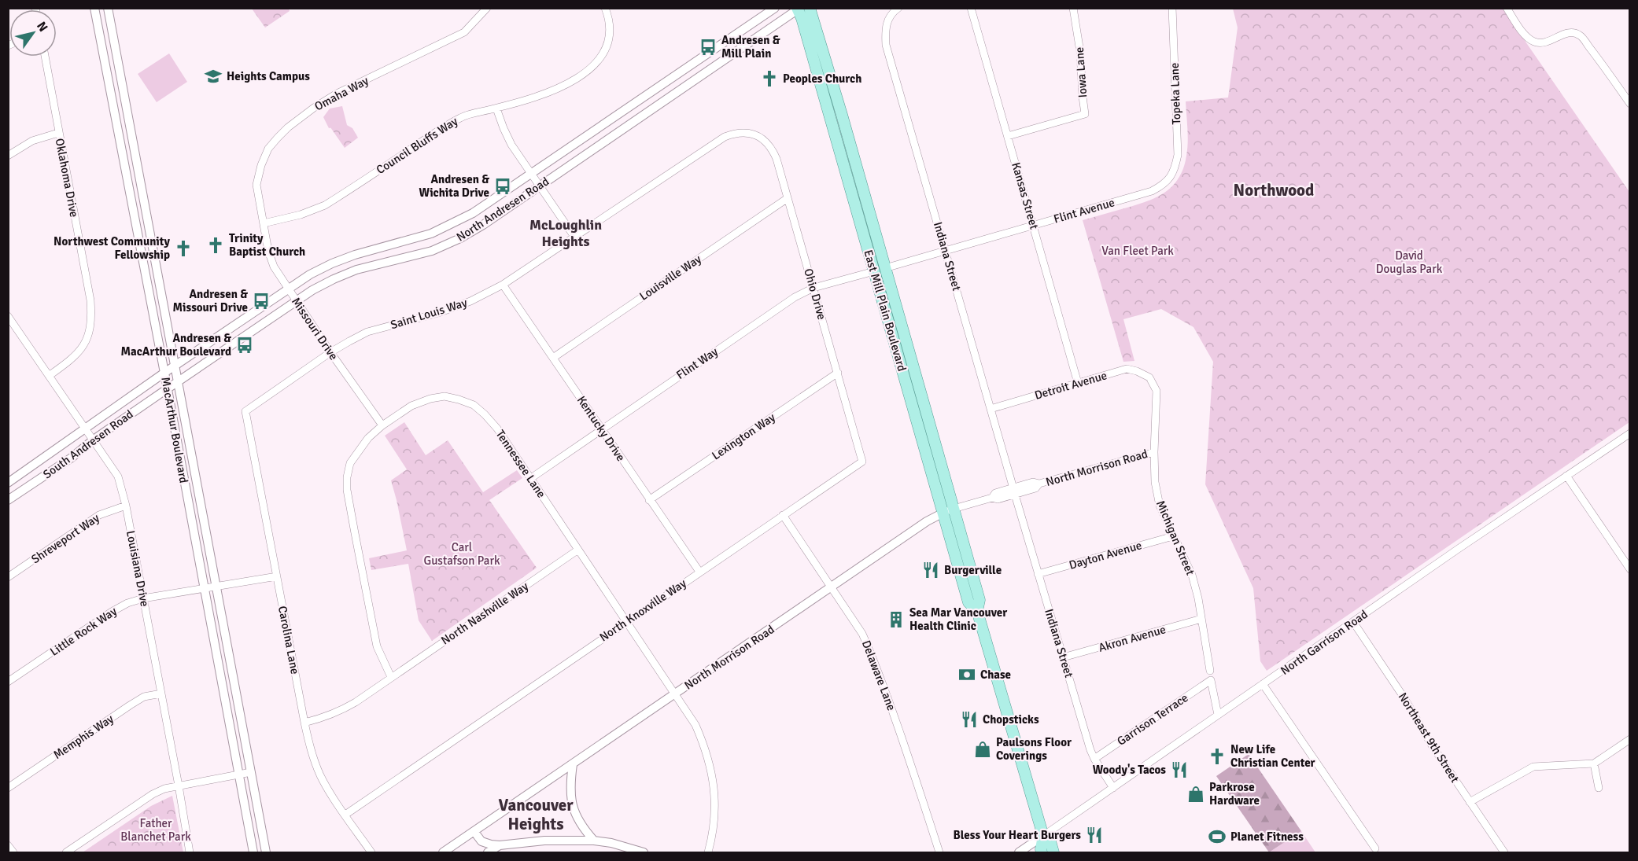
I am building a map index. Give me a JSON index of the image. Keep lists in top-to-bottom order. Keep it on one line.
{"streets":{"main road":["East Mill Plain Boulevard"],"street":["Iowa Lane","Omaha Way","Topeka Lane","Council Bluffs Way","Oklahoma Drive","Kansas Street","North Andresen Road","Flint Avenue","Indiana Street","Louisville Way","Ohio Drive","Saint Louis Way","Missouri Drive","Flint Way","Detroit Avenue","Kentucky Drive","MacArthur Boulevard","Lexington Way","South Andresen Road","Tennessee Lane","North Morrison Road","Michigan Street","Shreveport Way","Dayton Avenue","Louisiana Drive","North Knoxville Way","North Nashville Way","Little Rock Way","Akron Avenue","Carolina Lane","North Garrison Road","Delaware Lane","Garrison Terrace","Memphis Way","Northeast 9th Street"]},"crossings":[["Iowa Lane","Kansas Street"],["Omaha Way","Council Bluffs Way"],["Omaha Way","Missouri Drive"],["Topeka Lane","Flint Avenue"],["Council Bluffs Way","Missouri Drive"],["Oklahoma Drive","Louisiana Drive"],["Kansas Street","Flint Avenue"],["Kansas Street","Detroit Avenue"],["North Andresen Road","East Mill Plain Boulevard"],["North Andresen Road","Missouri Drive"],["North Andresen Road","MacArthur Boulevard"],["North Andresen Road","South Andresen Road"],["Flint Avenue","Indiana Street"],["Flint Avenue","East Mill Plain Boulevard"],["Indiana Street","Detroit Avenue"],["Indiana Street","North Morrison Road"],["Indiana Street","Dayton Avenue"],["Indiana Street","Akron Avenue"],["Indiana Street","North Garrison Road"],["Indiana Street","Garrison Terrace"],["Louisville Way","Ohio Drive"],["Louisville Way","Kentucky Drive"],["Ohio Drive","Saint Louis Way"],["Ohio Drive","Flint Way"],["Ohio Drive","Lexington Way"],["Ohio Drive","North Knoxville Way"],["East Mill Plain Boulevard","Flint Way"],["East Mill Plain Boulevard","North Morrison Road"],["East Mill Plain Boulevard","North Garrison Road"],["Saint Louis Way","Missouri Drive"],["Saint Louis Way","Kentucky Drive"],["Saint Louis Way","Carolina Lane"],["Missouri Drive","Tennessee Lane"],["Flint Way","Kentucky Drive"],["Flint Way","Tennessee Lane"],["Detroit Avenue","Michigan Street"],["Kentucky Drive","Lexington Way"],["Kentucky Drive","North Knoxville Way"],["MacArthur Boulevard","South Andresen Road"],["MacArthur Boulevard","Little Rock Way"],["South Andresen Road","Louisiana Drive"],["Tennessee Lane","North Morrison Road"],["Tennessee Lane","North Knoxville Way"],["Tennessee Lane","North Nashville Way"],["North Morrison Road","Michigan Street"],["North Morrison Road","Delaware Lane"],["Michigan Street","Dayton Avenue"],["Michigan Street","Akron Avenue"],["Shreveport Way","Louisiana Drive"],["Louisiana Drive","Little Rock Way"],["Louisiana Drive","Memphis Way"],["North Knoxville Way","Carolina Lane"],["North Knoxville Way","Delaware Lane"],["North Nashville Way","Carolina Lane"],["Little Rock Way","Carolina Lane"],["North Garrison Road","Garrison Terrace"],["North Garrison Road","Northeast 9th Street"]],"districts":["Northwood","McLoughlin Heights","Vancouver Heights"],"parks":["Van Fleet Park","David Douglas Park","Carl Gustafson Park","Father Blanchet Park"],"places":{"bus stop":["Andresen & Mill Plain","Andresen & Wichita Drive","Andresen & Missouri Drive","Andresen & MacArthur Boulevard"],"school or university":["Heights Campus"],"church":["Peoples Church","Trinity Baptist Church","Northwest Community Fellowship","New Life Christian Center"],"restaurant":["Burgerville","Chopsticks","Woody's Tacos","Bless Your Heart Burgers"],"building":["Sea Mar Vancouver Health Clinic"],"bank":["Chase"],"shop":["Paulsons Floor Coverings","Parkrose Hardware"],"sports":["Planet Fitness"]},"north":"top right"}
